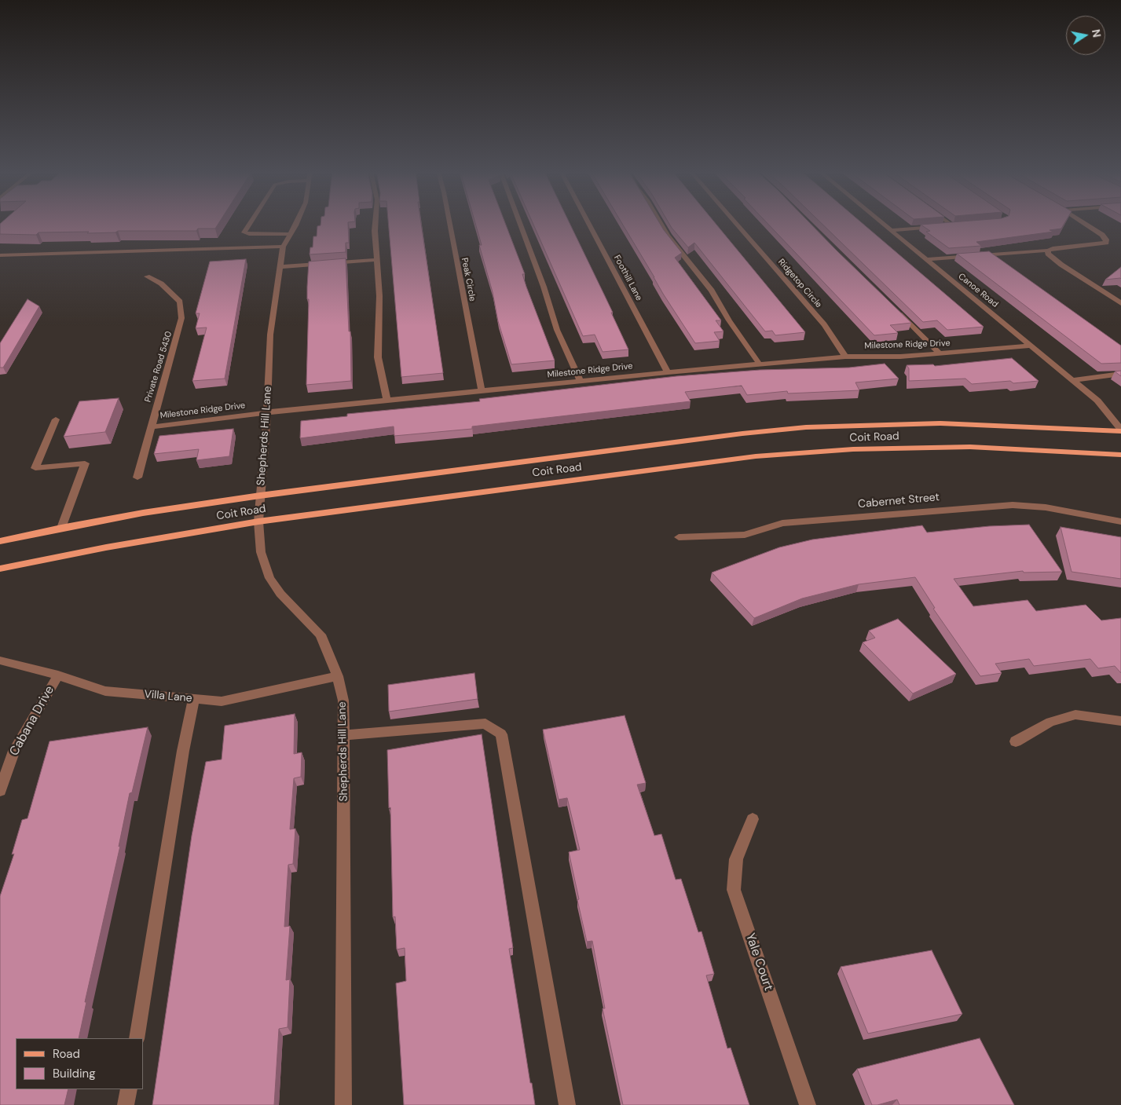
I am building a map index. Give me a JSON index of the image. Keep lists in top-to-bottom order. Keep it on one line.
{"streets":{"main road":["Coit Road"],"street":["Foothill Lane","Peak Circle","Ridgetop Circle","Canoe Road","Milestone Ridge Drive","Private Road 5430","Shepherds Hill Lane","Cabernet Street","Villa Lane","Cabana Drive","Yale Court"]},"crossings":[["Foothill Lane","Milestone Ridge Drive"],["Peak Circle","Milestone Ridge Drive"],["Ridgetop Circle","Milestone Ridge Drive"],["Canoe Road","Milestone Ridge Drive"],["Canoe Road","Coit Road"],["Milestone Ridge Drive","Private Road 5430"],["Milestone Ridge Drive","Shepherds Hill Lane"],["Shepherds Hill Lane","Coit Road"],["Shepherds Hill Lane","Villa Lane"],["Villa Lane","Cabana Drive"]],"legend":["Road","Building"],"north":"right"}
